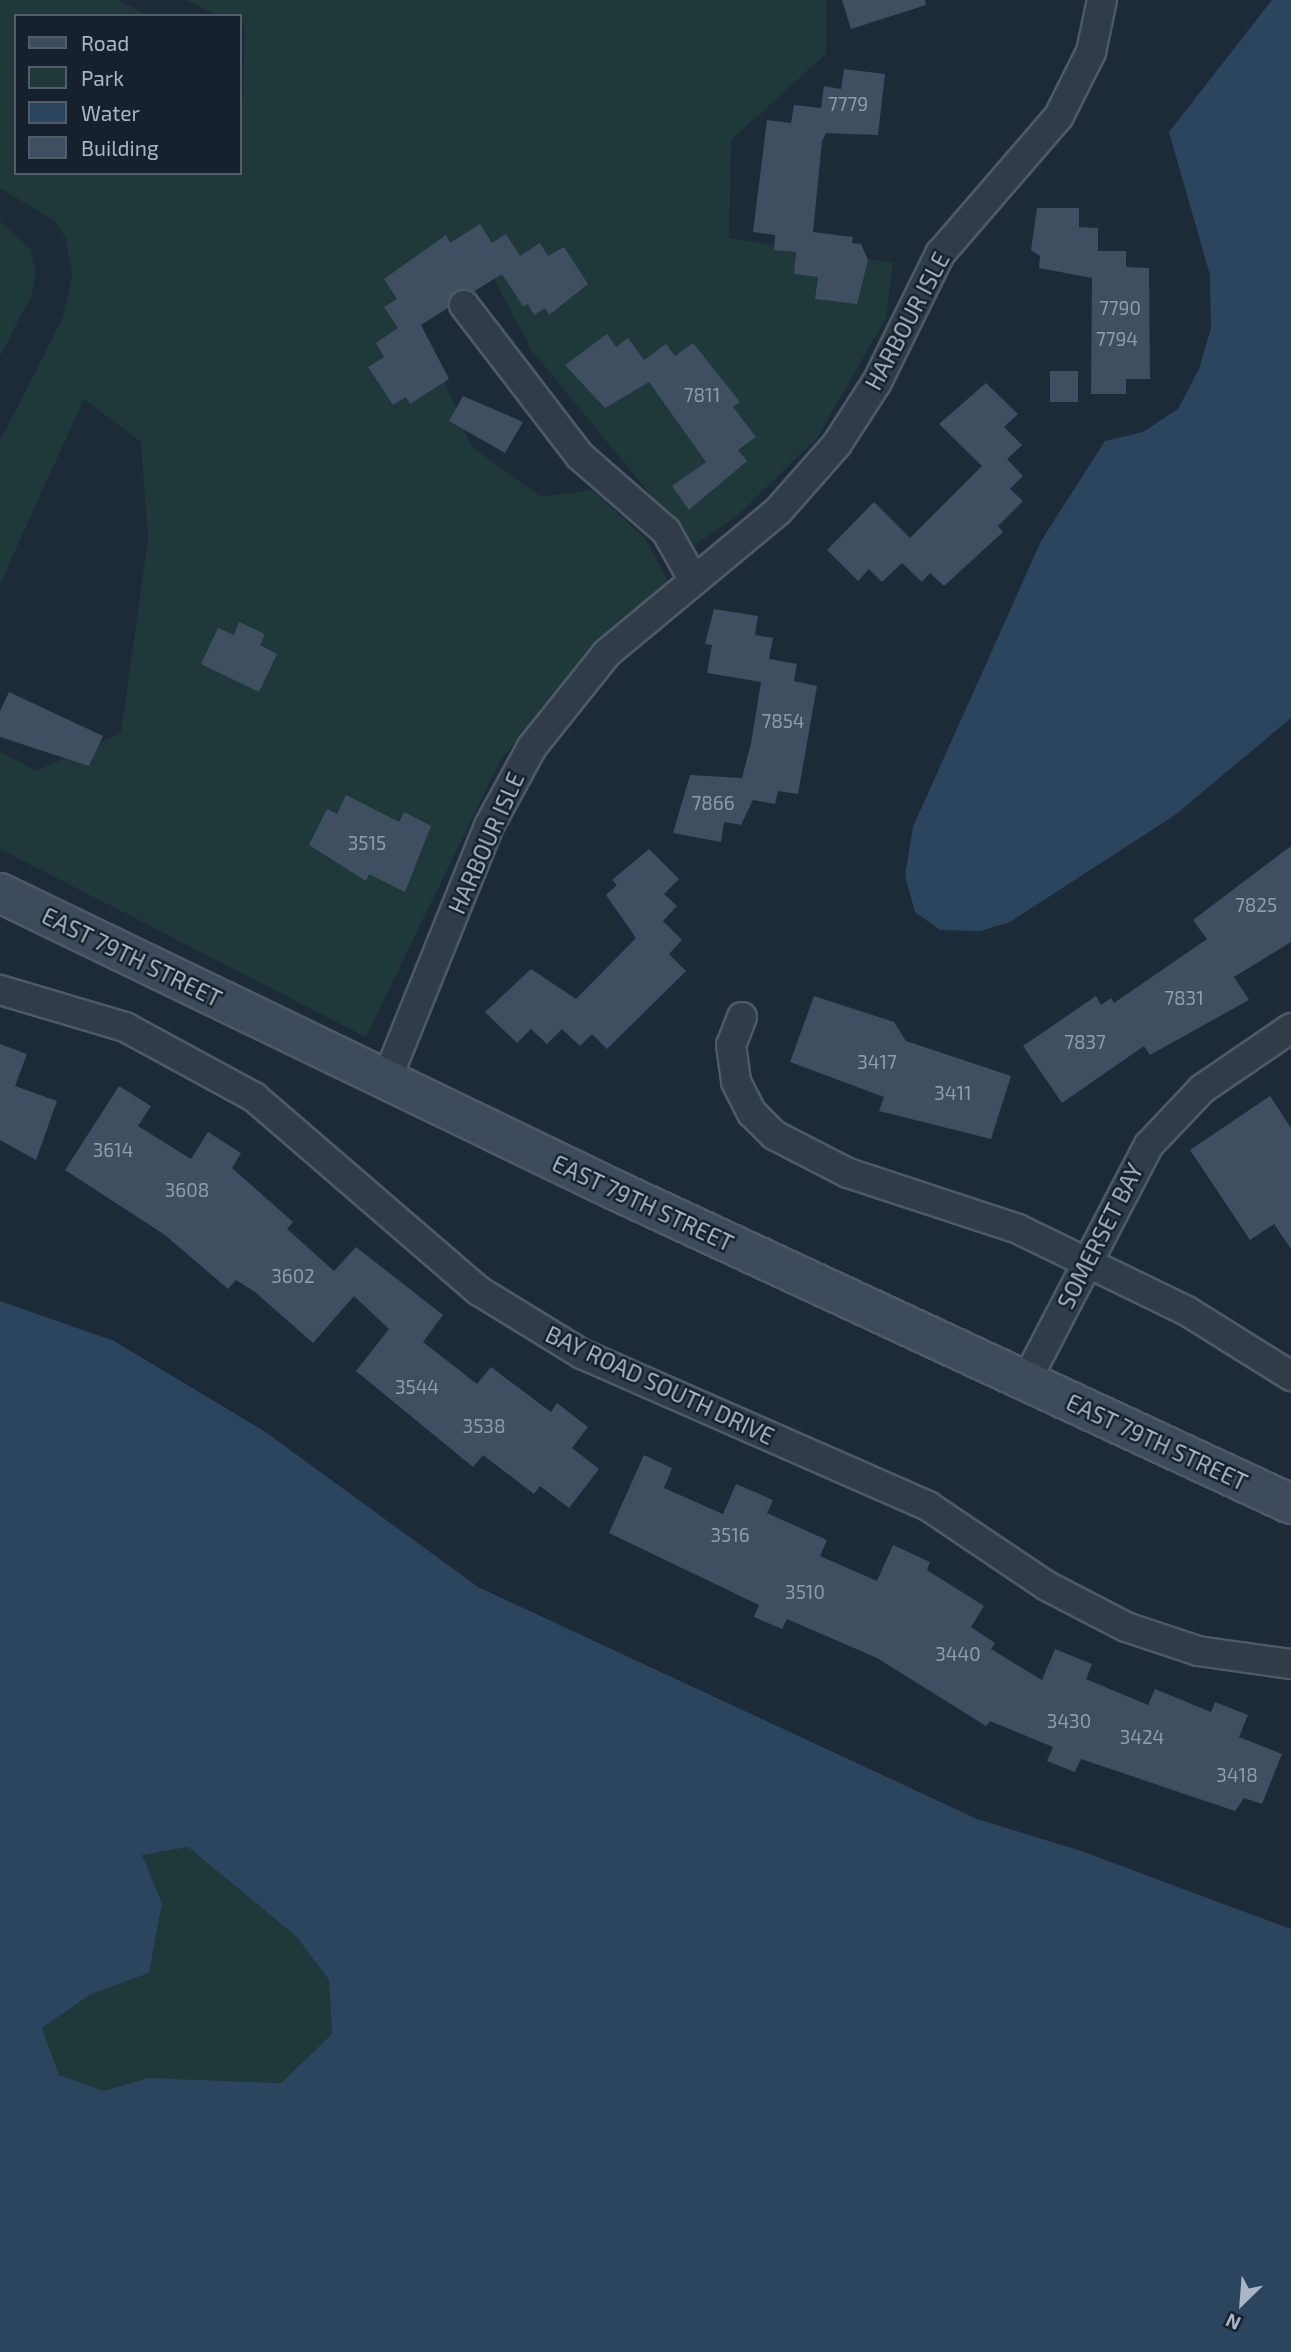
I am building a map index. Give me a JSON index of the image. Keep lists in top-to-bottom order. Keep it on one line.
{"streets":{"street":["HARBOUR ISLE","EAST 79TH STREET","SOMERSET BAY","BAY ROAD SOUTH DRIVE"]},"crossings":[["HARBOUR ISLE","EAST 79TH STREET"],["EAST 79TH STREET","SOMERSET BAY"]],"house_numbers":["7779","7790","7794","7811","7854","7866","3515","7825","7831","7837","3417","3411","3614","3608","3602","3544","3538","3516","3510","3440","3430","3424","3418"],"legend":["Road","Park","Water","Building"],"north":"bottom left"}
